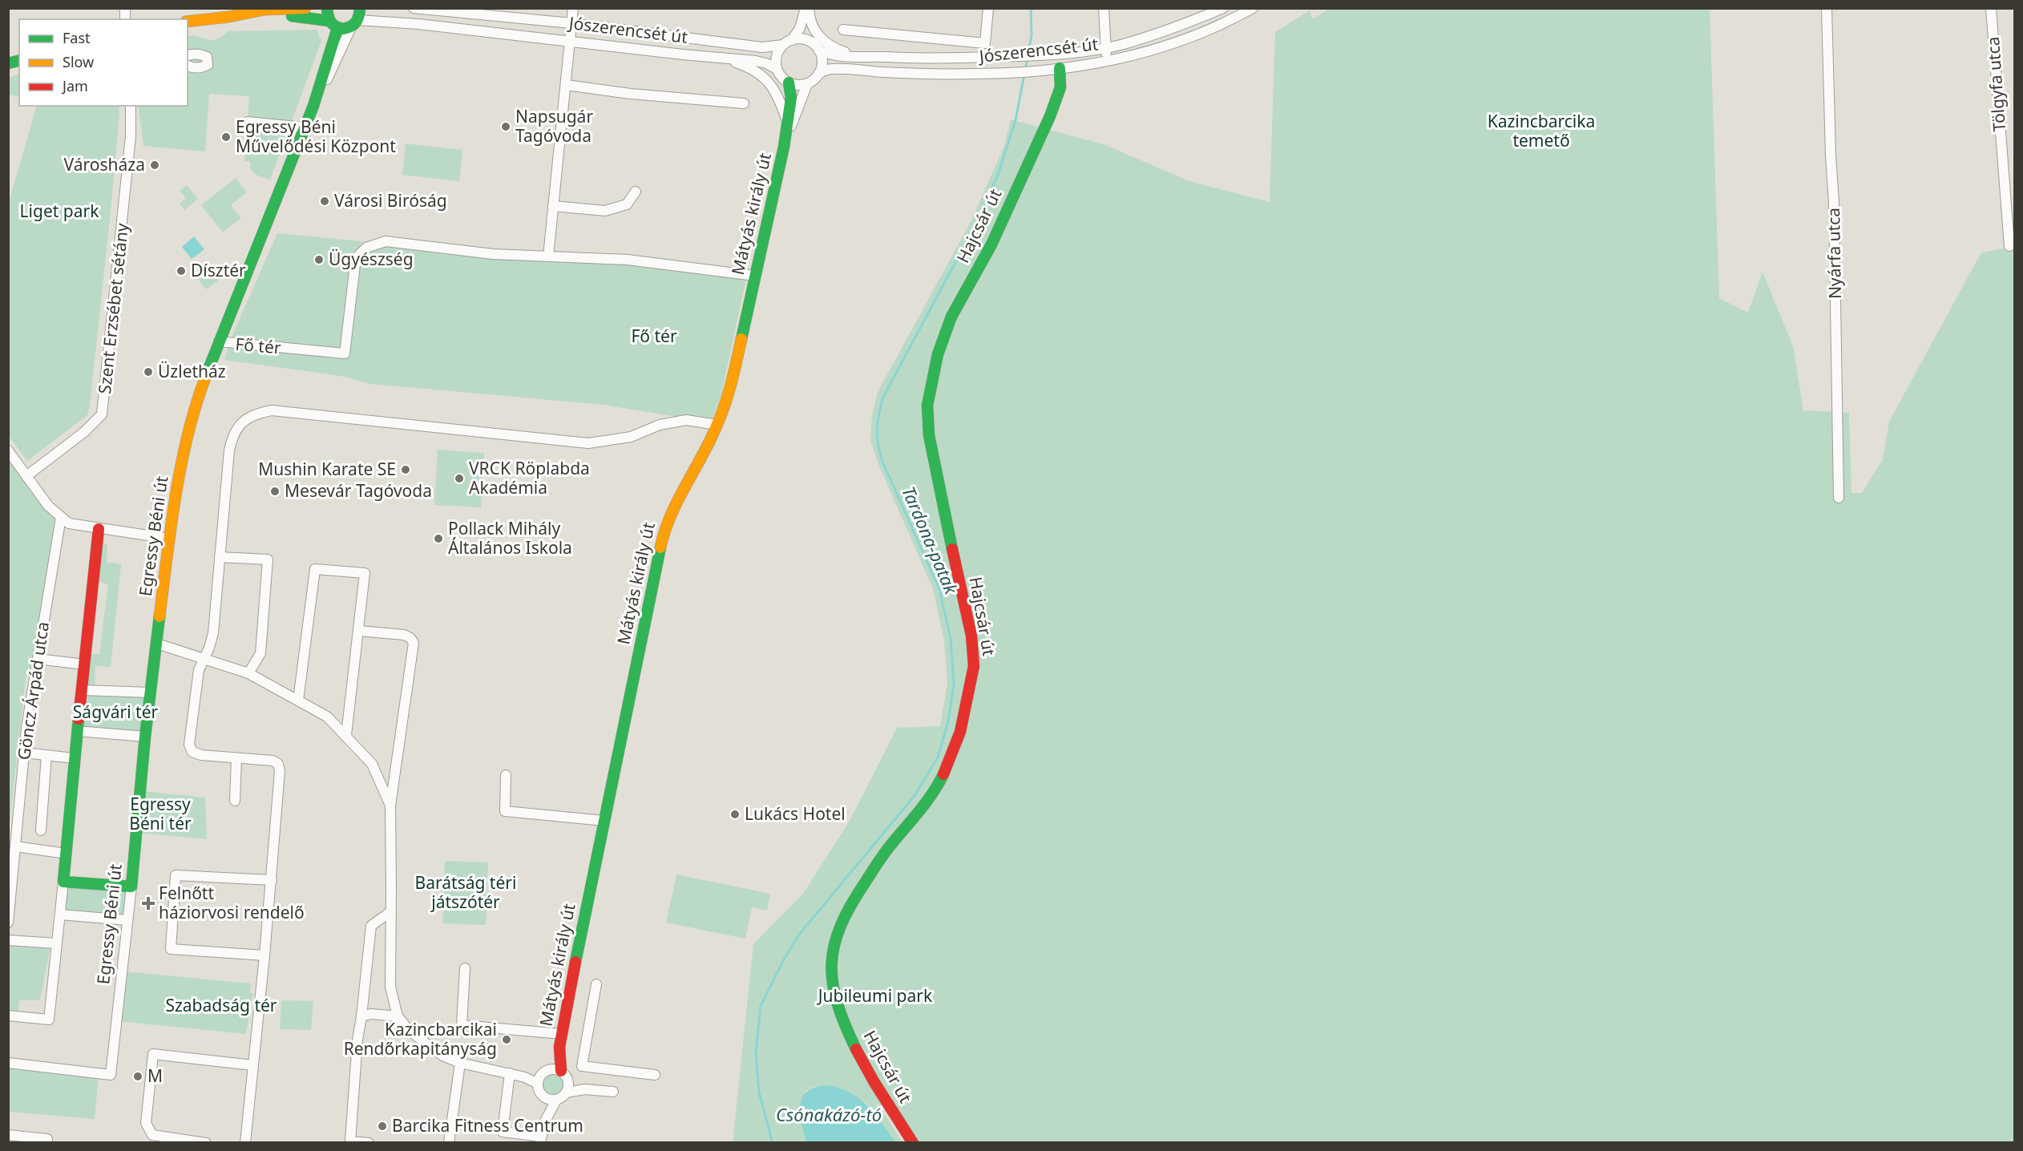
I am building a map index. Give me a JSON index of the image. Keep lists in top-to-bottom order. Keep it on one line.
{"streets":{"street":["Jószerencsét út","Tölgyfa utca","Mátyás király út","Hajcsár út","Nyárfa utca","Szent Erzsébet sétány","Fő tér","Egressy Béni út","Göncz Árpád utca"]},"crossings":[["Jószerencsét út","Mátyás király út"],["Jószerencsét út","Hajcsár út"],["Mátyás király út","Fő tér"],["Fő tér","Egressy Béni út"]],"water":["Tardona-patak","Csónakázó-tó"],"parks":["Kazincbarcika temető","Liget park","Fő tér","Ságvári tér","Egressy Béni tér","Barátság téri játszótér","Jubileumi park","Szabadság tér"],"places":{"other":["Napsugár Tagóvoda","Egressy Béni Művelődési Központ","Városháza","Városi Biróság","Ügyészség","Dísztér","Üzletház","Mushin Karate SE","VRCK Röplabda Akadémia","Mesevár Tagóvoda","Pollack Mihály Általános Iskola","Lukács Hotel","Kazincbarcikai Rendőrkapitányság","M","Barcika Fitness Centrum"],"health":["Felnőtt háziorvosi rendelő"]},"legend":["Fast","Slow","Jam"]}
